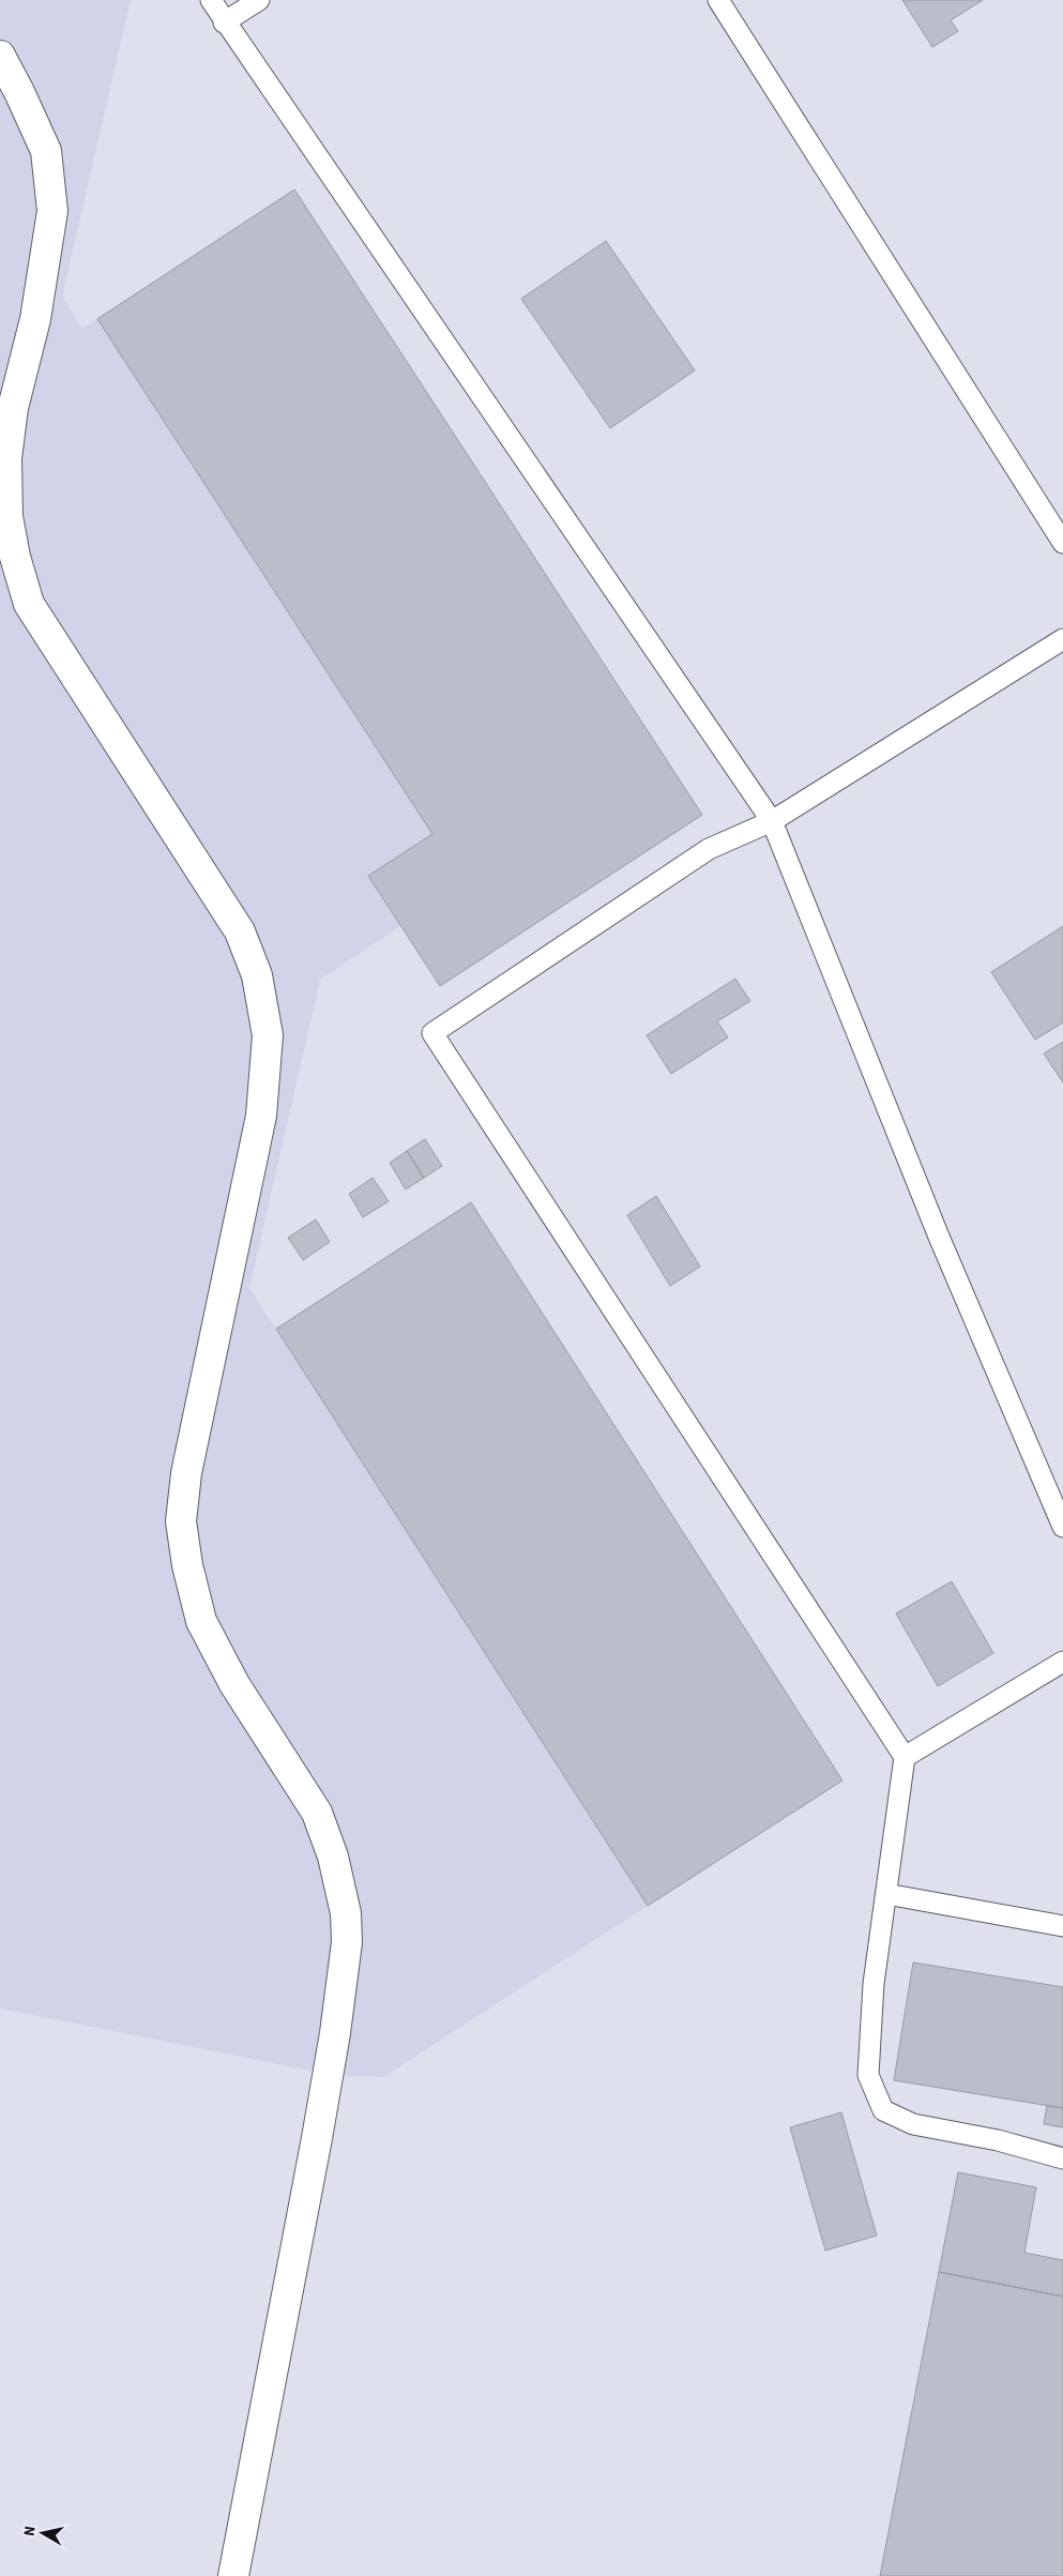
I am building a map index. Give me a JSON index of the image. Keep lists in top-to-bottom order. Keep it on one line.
{"north":"left"}
